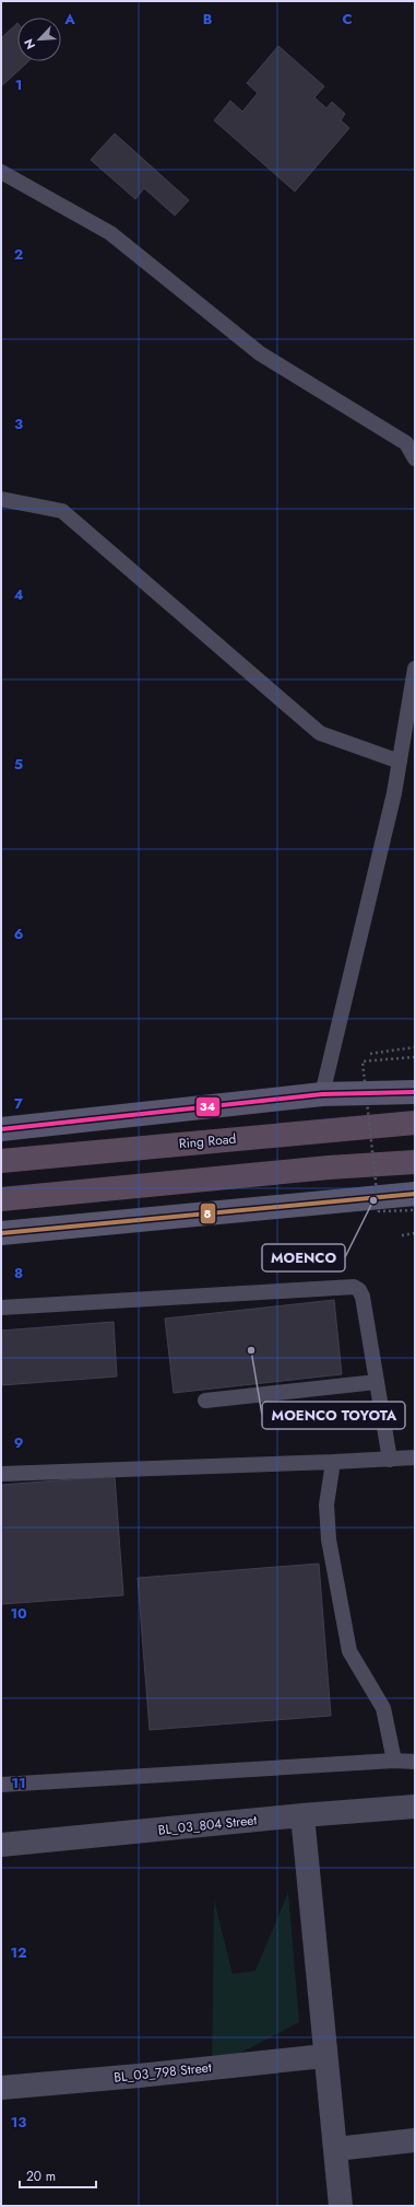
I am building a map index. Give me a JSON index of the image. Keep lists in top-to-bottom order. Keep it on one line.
{"streets":{"highway":["Ring Road"],"street":["BL_03_804 Street","BL_03_798 Street"]},"places":["MOENCO","MOENCO TOYOTA"],"lines":["transit line 34","transit line 8"],"scale_bar":"20 m","north":"bottom left","grid":{"columns":["A","B","C"],"rows":["1","2","3","4","5","6","7","8","9","10","11","12","13"]}}
